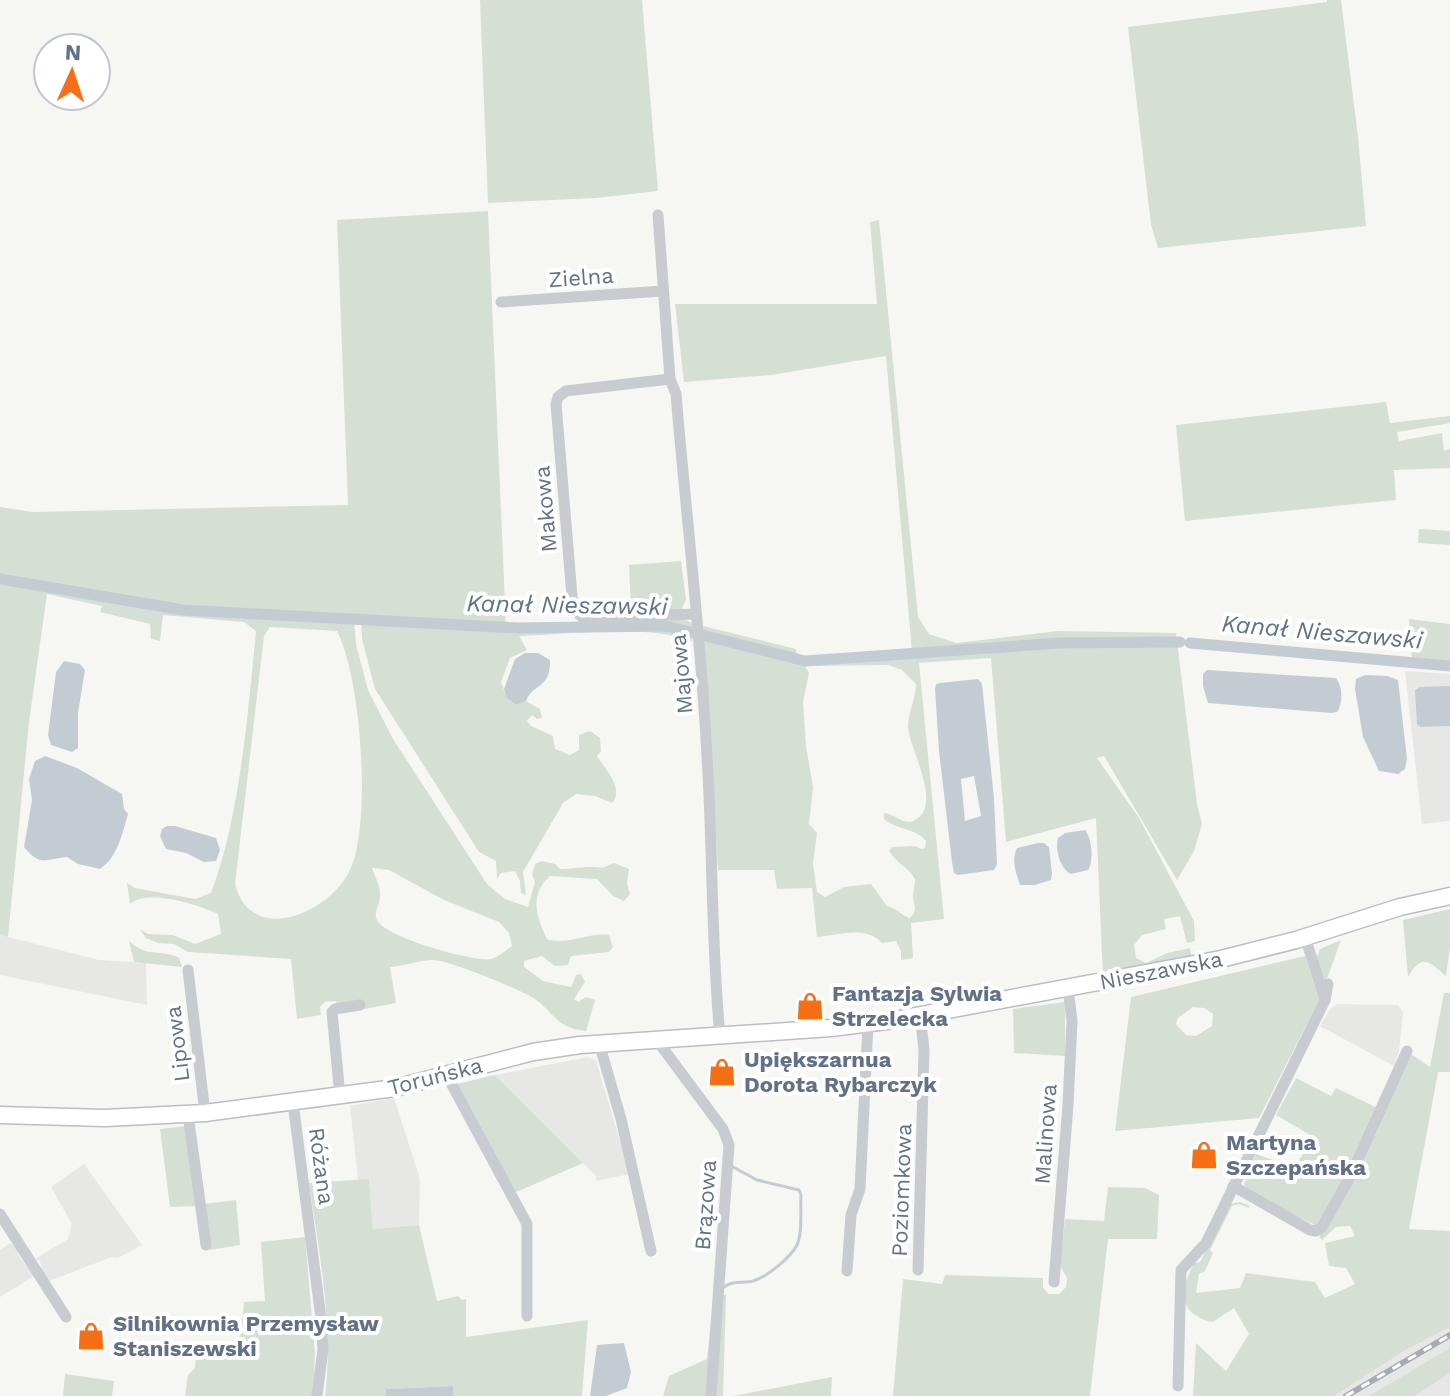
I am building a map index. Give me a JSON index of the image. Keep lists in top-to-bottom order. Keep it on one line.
{"streets":{"main road":["Nieszawska","Toruńska"],"street":["Zielna","Makowa","Majowa","Lipowa","Malinowa","Różana","Poziomkowa","Brązowa"]},"crossings":[["Zielna","Majowa"],["Makowa","Majowa"],["Majowa","Toruńska"],["Nieszawska","Toruńska"],["Nieszawska","Malinowa"],["Nieszawska","Poziomkowa"],["Lipowa","Toruńska"],["Toruńska","Różana"],["Toruńska","Brązowa"]],"water":["Kanał Nieszawski"],"places":{"shop":["Fantazja Sylwia Strzelecka","Upiększarnua Dorota Rybarczyk","Martyna Szczepańska","Silnikownia Przemysław Staniszewski"]},"north":"top"}
